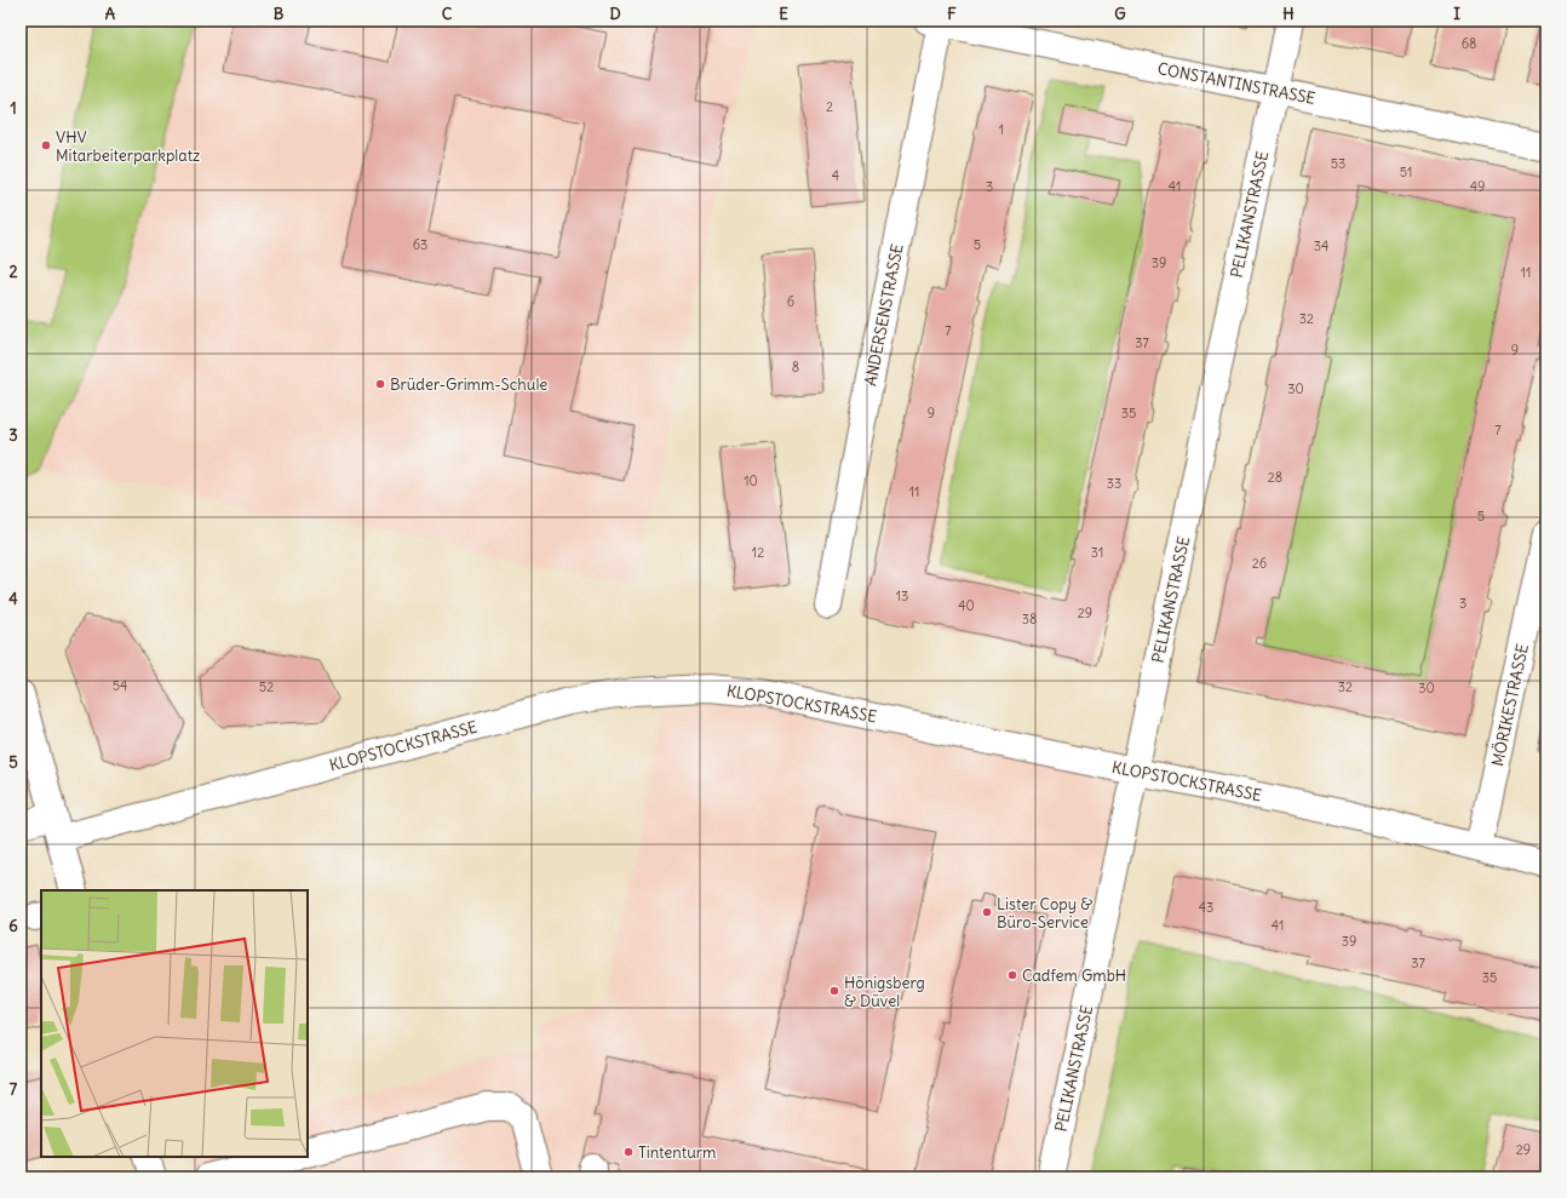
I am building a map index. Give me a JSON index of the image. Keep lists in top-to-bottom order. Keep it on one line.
{"streets":{"street":["CONSTANTINSTRASSE","PELIKANSTRASSE","ANDERSENSTRASSE","KLOPSTOCKSTRASSE","MÖRIKESTRASSE"]},"crossings":[["CONSTANTINSTRASSE","PELIKANSTRASSE"],["CONSTANTINSTRASSE","ANDERSENSTRASSE"],["PELIKANSTRASSE","KLOPSTOCKSTRASSE"],["KLOPSTOCKSTRASSE","MÖRIKESTRASSE"]],"places":["VHV Mitarbeiterparkplatz","Brüder-Grimm-Schule","Lister Copy & Büro-Service","Cadfem GmbH","Hönigsberg & Düvel","Tintenturm"],"house_numbers":["68","2","1","53","51","4","3","41","49","63","5","34","39","11","6","32","7","37","9","8","30","9","35","7","28","10","33","11","5","12","31","26","13","3","40","29","38","54","52","32","30","43","41","39","37","35","29"],"grid":{"columns":["A","B","C","D","E","F","G","H","I"],"rows":["1","2","3","4","5","6","7"]}}
